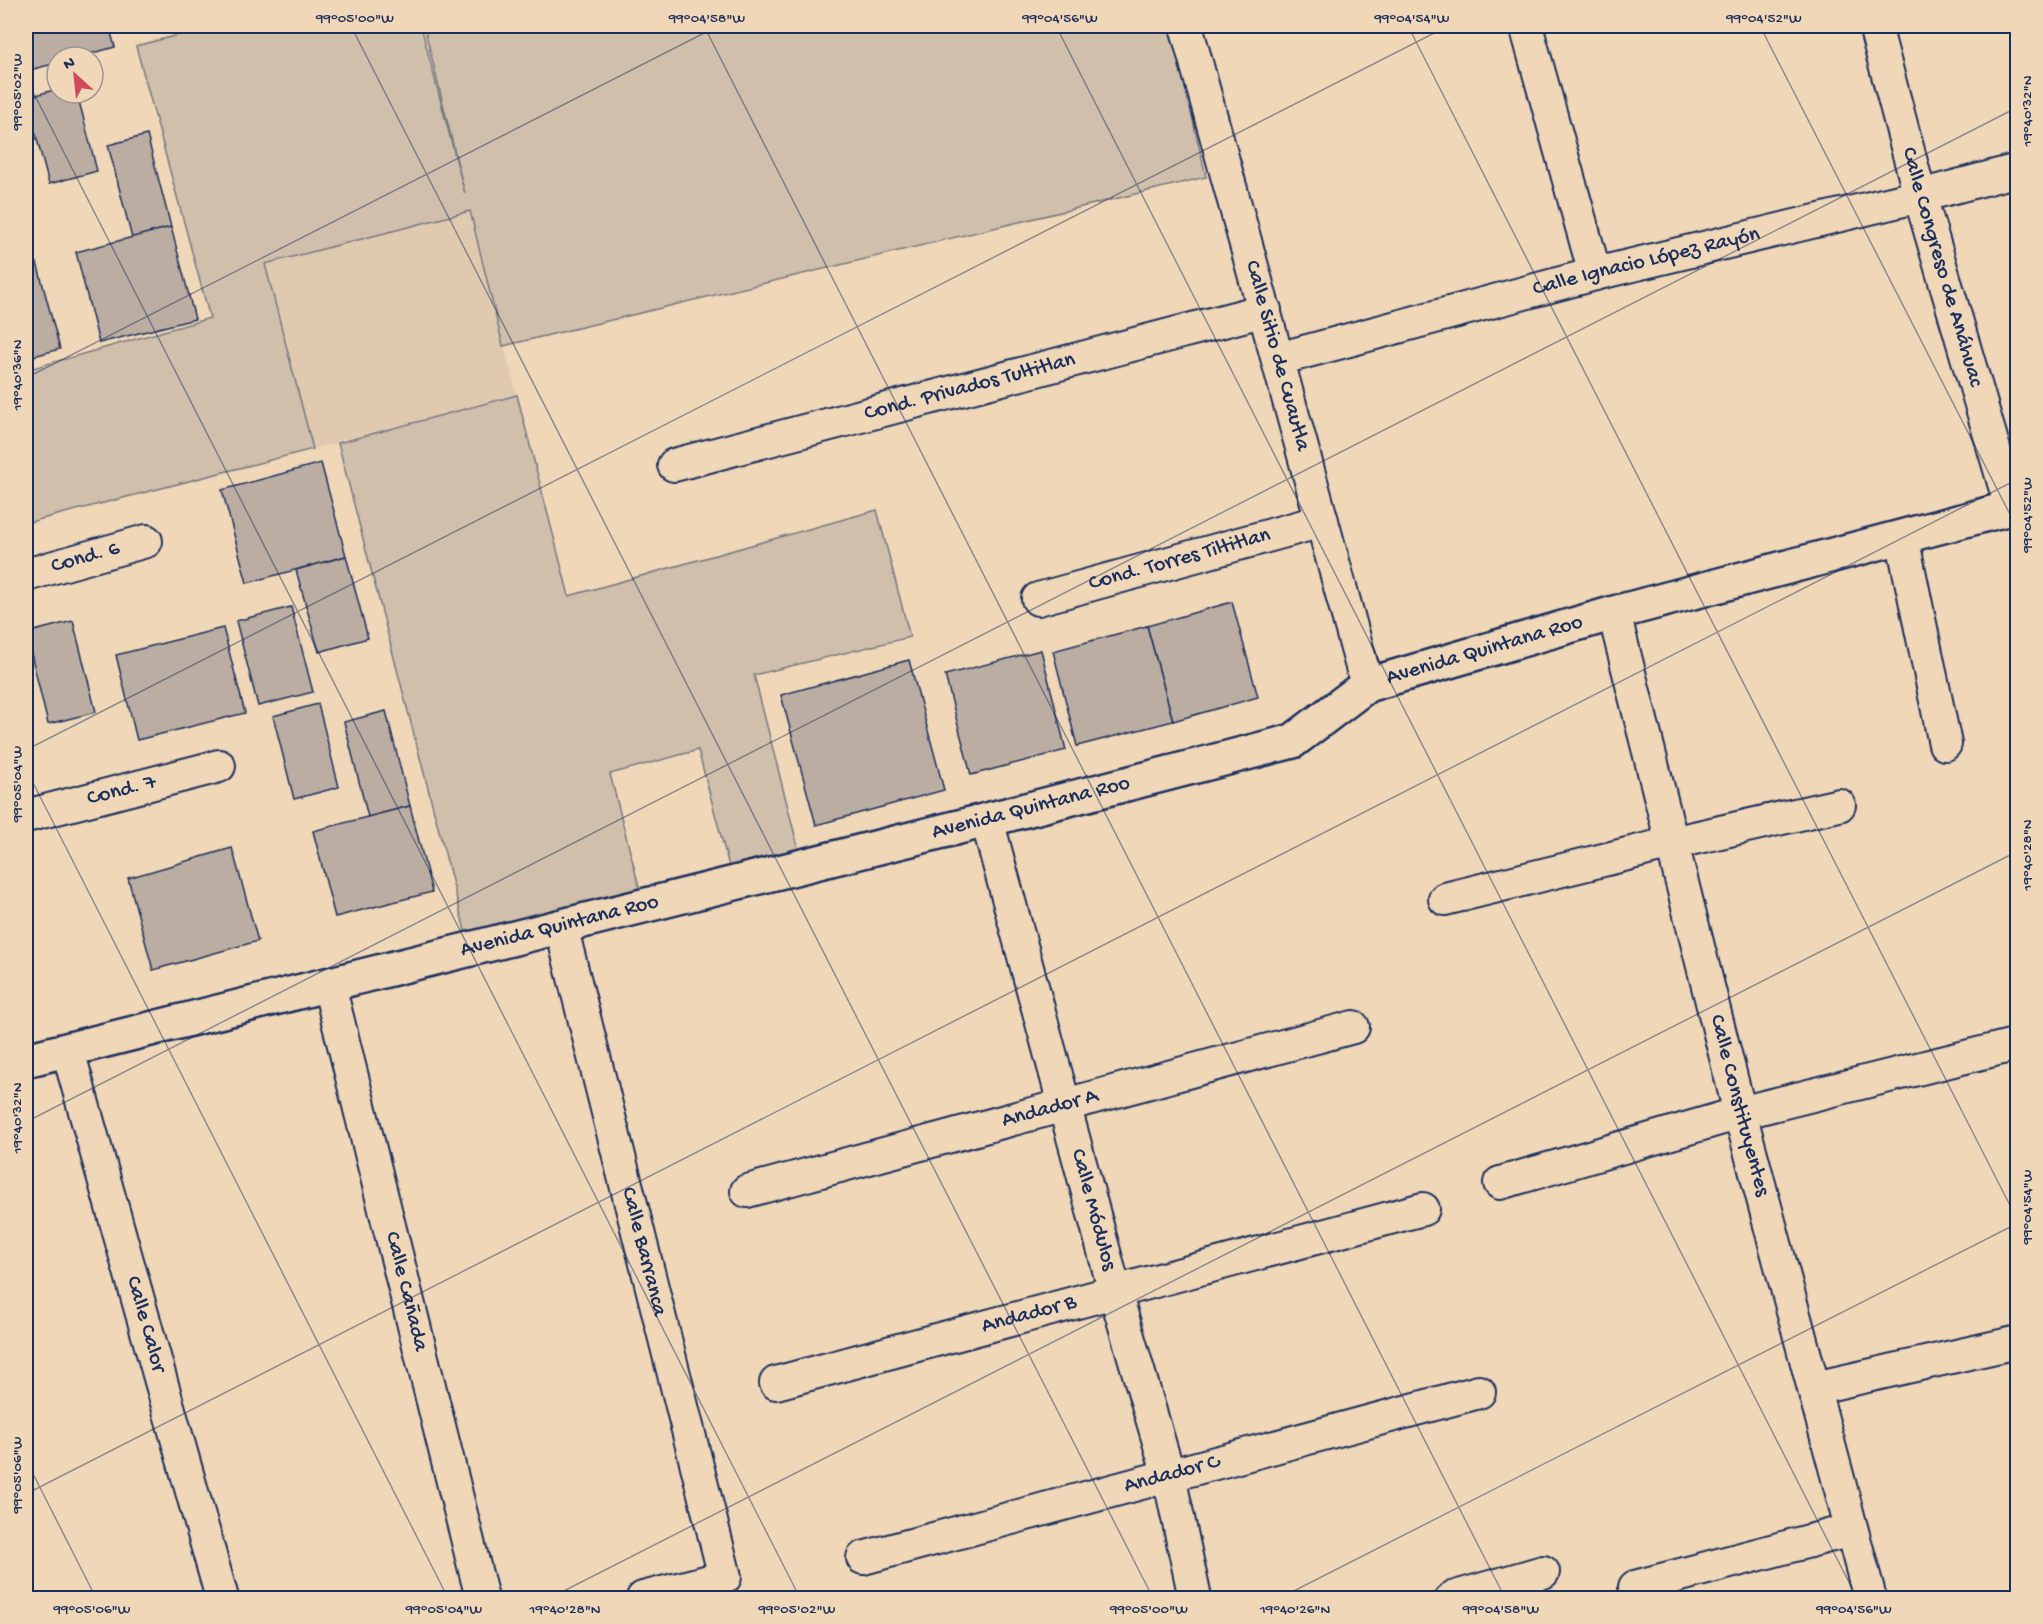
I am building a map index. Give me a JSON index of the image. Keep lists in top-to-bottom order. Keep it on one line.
{"streets":{"main road":["Avenida Quintana Roo"],"street":["Calle Ignacio López Rayón","Calle Congreso de Anáhuac","Calle Sitio de Cuautla","Cond. Privados Tultitlan","Cond. 6","Cond. Torres Tiltitlan","Cond. 7","Calle Constituyentes","Andador A","Calle Módulos","Calle Barranca","Calle Cañada","Andador B","Calle Calor","Andador C"]},"crossings":[["Calle Ignacio López Rayón","Calle Congreso de Anáhuac"],["Calle Ignacio López Rayón","Calle Sitio de Cuautla"],["Calle Congreso de Anáhuac","Avenida Quintana Roo"],["Calle Sitio de Cuautla","Cond. Privados Tultitlan"],["Calle Sitio de Cuautla","Cond. Torres Tiltitlan"],["Calle Sitio de Cuautla","Avenida Quintana Roo"],["Avenida Quintana Roo","Calle Constituyentes"],["Avenida Quintana Roo","Calle Módulos"],["Avenida Quintana Roo","Calle Barranca"],["Avenida Quintana Roo","Calle Cañada"],["Avenida Quintana Roo","Calle Calor"],["Andador A","Calle Módulos"],["Calle Módulos","Andador B"],["Calle Módulos","Andador C"]],"north":"top left","coordinates":["99°05'00\"W","99°04'58\"W","99°04'56\"W","99°04'54\"W","99°04'52\"W","99°05'02\"W","19°40'32\"N","19°40'36\"N","99°05'04\"W","19°40'28\"N","99°05'06\"W","19°40'26\"N"]}
